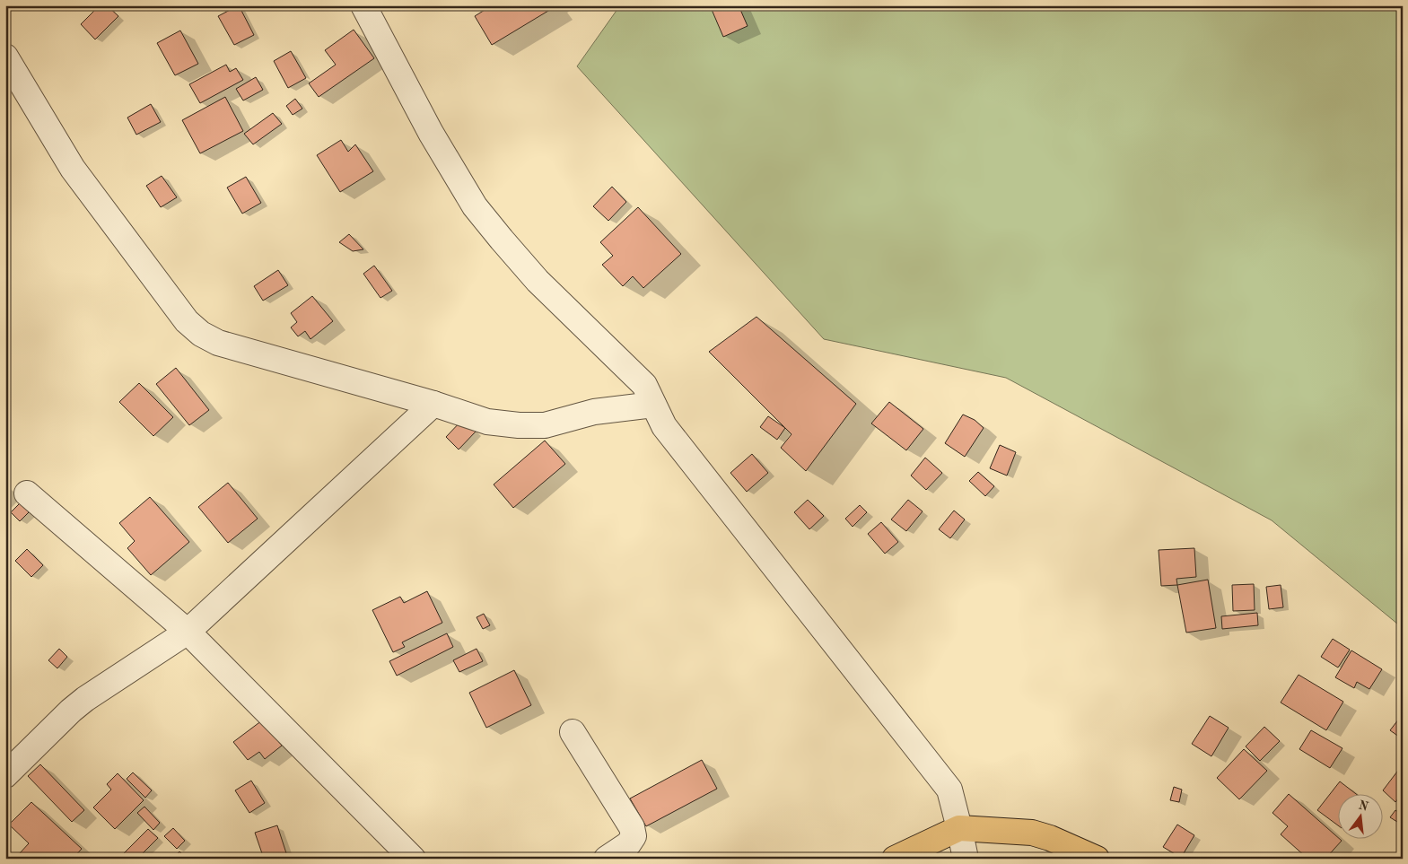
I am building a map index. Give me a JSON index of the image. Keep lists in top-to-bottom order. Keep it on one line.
{"north":"top"}
